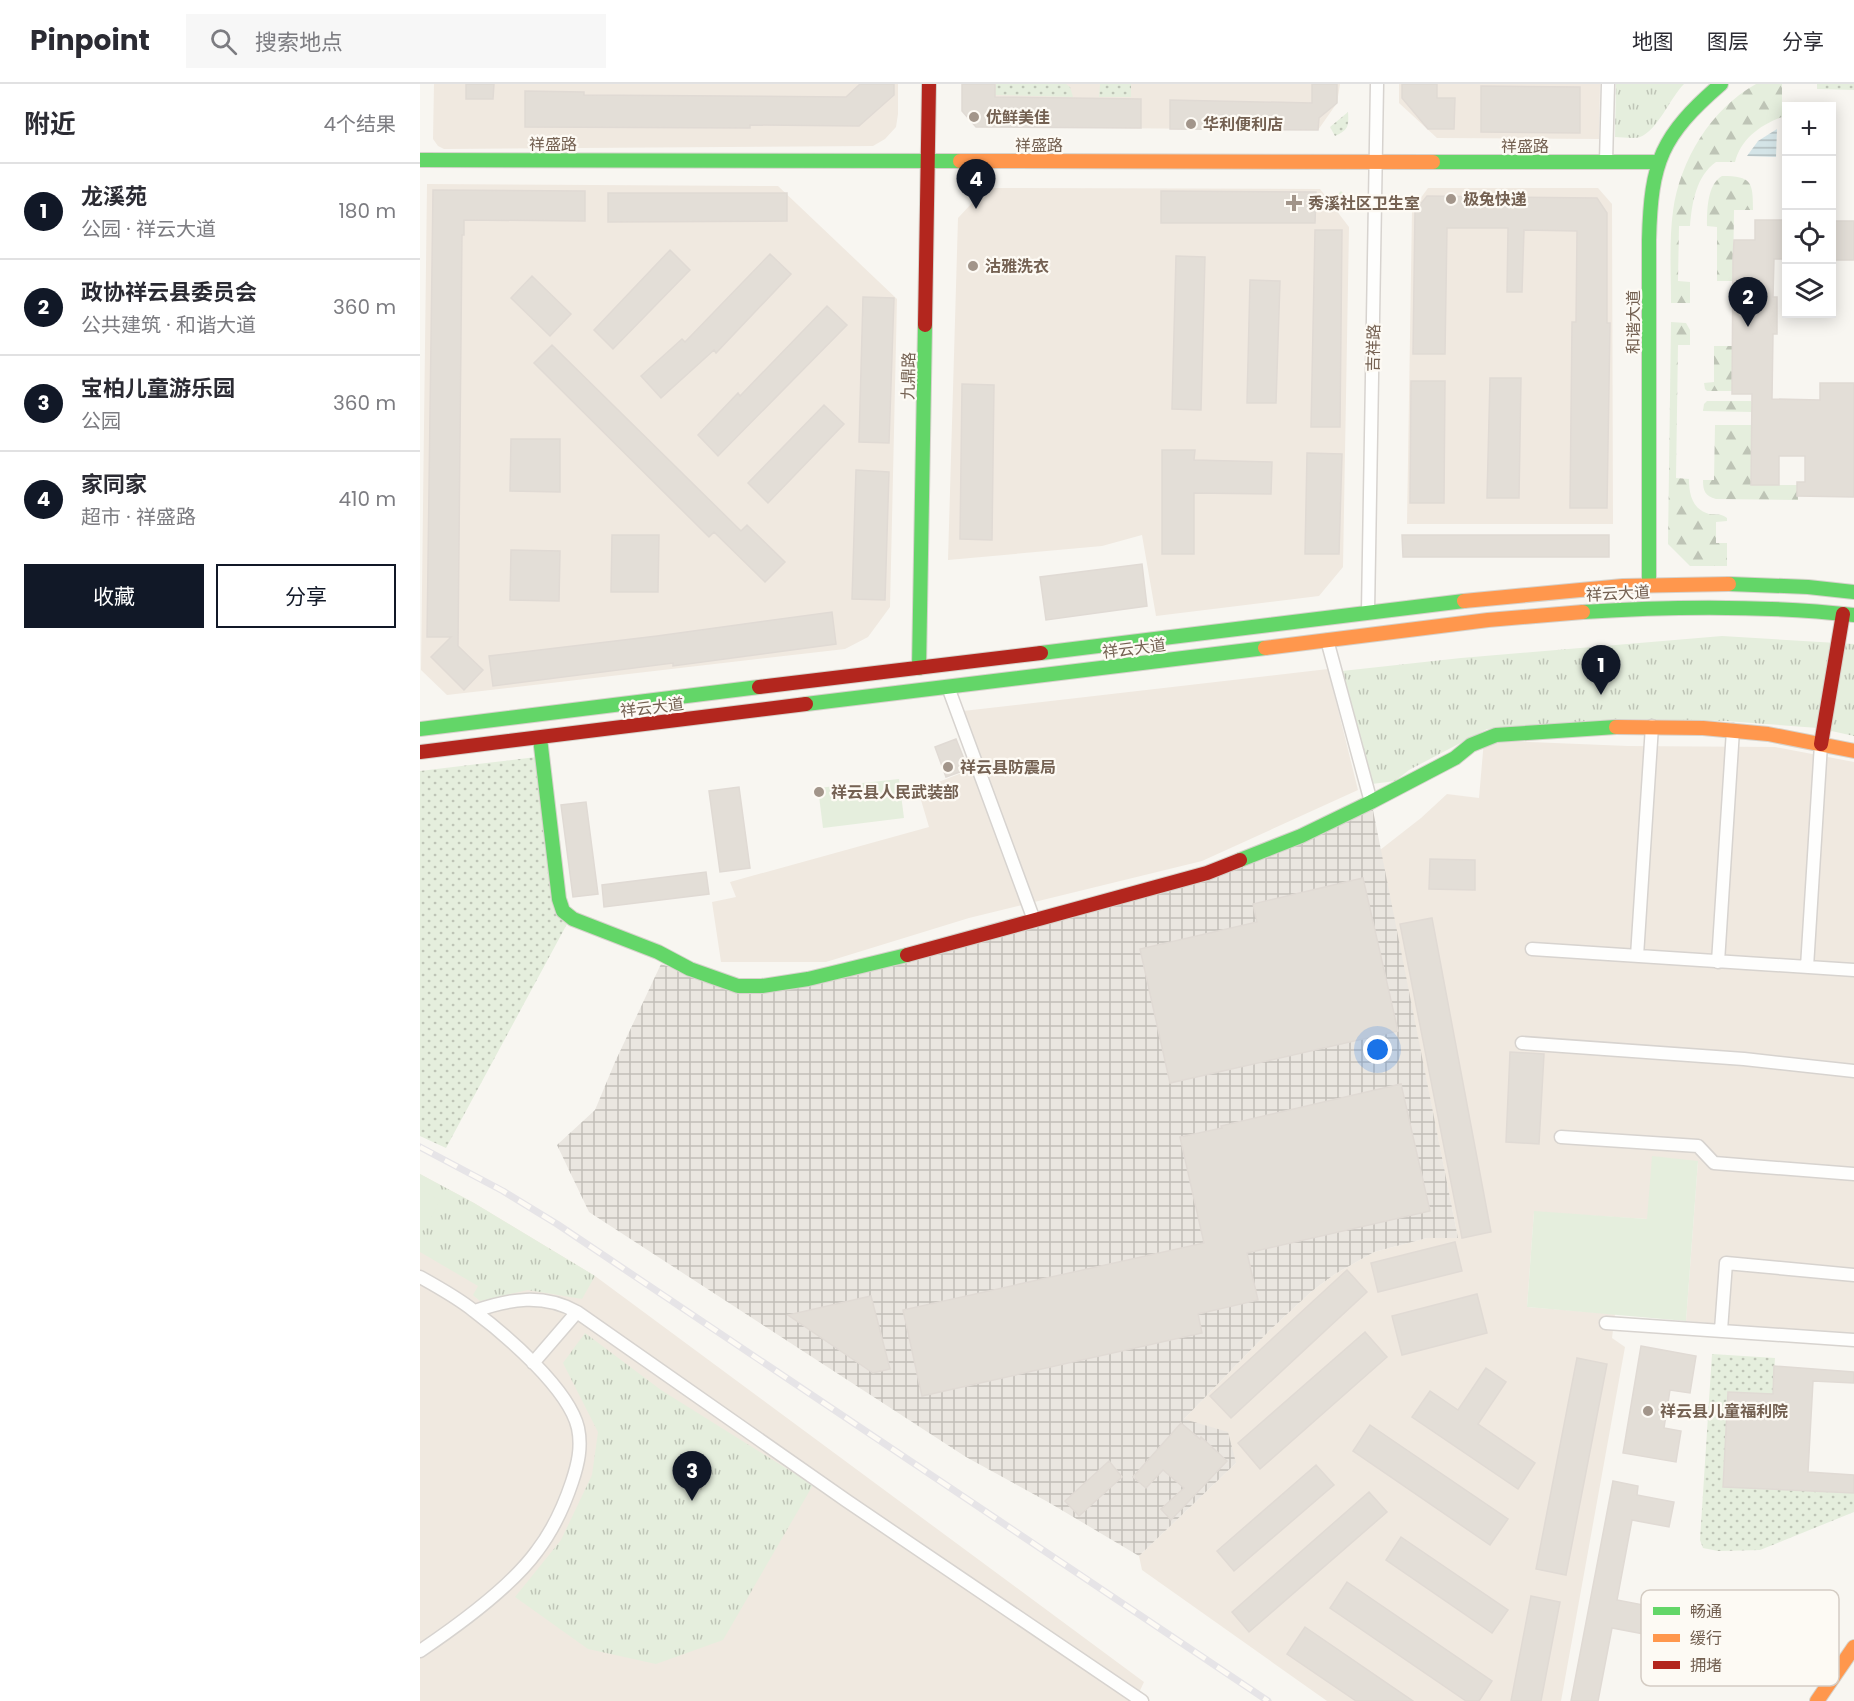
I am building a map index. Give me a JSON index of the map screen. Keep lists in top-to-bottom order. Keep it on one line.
{"streets":{"main road":["祥盛路","和谐大道","九鼎路","祥云大道"],"street":["吉祥路"]},"crossings":[["祥盛路","和谐大道"],["祥盛路","吉祥路"],["祥盛路","九鼎路"],["和谐大道","祥云大道"],["吉祥路","祥云大道"],["九鼎路","祥云大道"]],"places":{"other":["优鲜美佳","华利便利店","极兔快递","沽雅洗衣","祥云县防震局","祥云县人民武装部","祥云县儿童福利院"],"health":["秀溪社区卫生室"]},"legend":["畅通","缓行","拥堵"],"page":{"header":"Pinpoint","search":"搜索地点","nav":["地图","图层","分享"],"heading":["附近","4个结果"],"map_buttons":["+","−"],"pins":["4","2","1","3"],"list":[{"mark":"1","name":"龙溪苑","note":"公园 · 祥云大道","value":"180 m"},{"mark":"2","name":"政协祥云县委员会","note":"公共建筑 · 和谐大道","value":"360 m"},{"mark":"3","name":"宝柏儿童游乐园","note":"公园","value":"360 m"},{"mark":"4","name":"家同家","note":"超市 · 祥盛路","value":"410 m"}],"buttons":["收藏","分享"]}}
